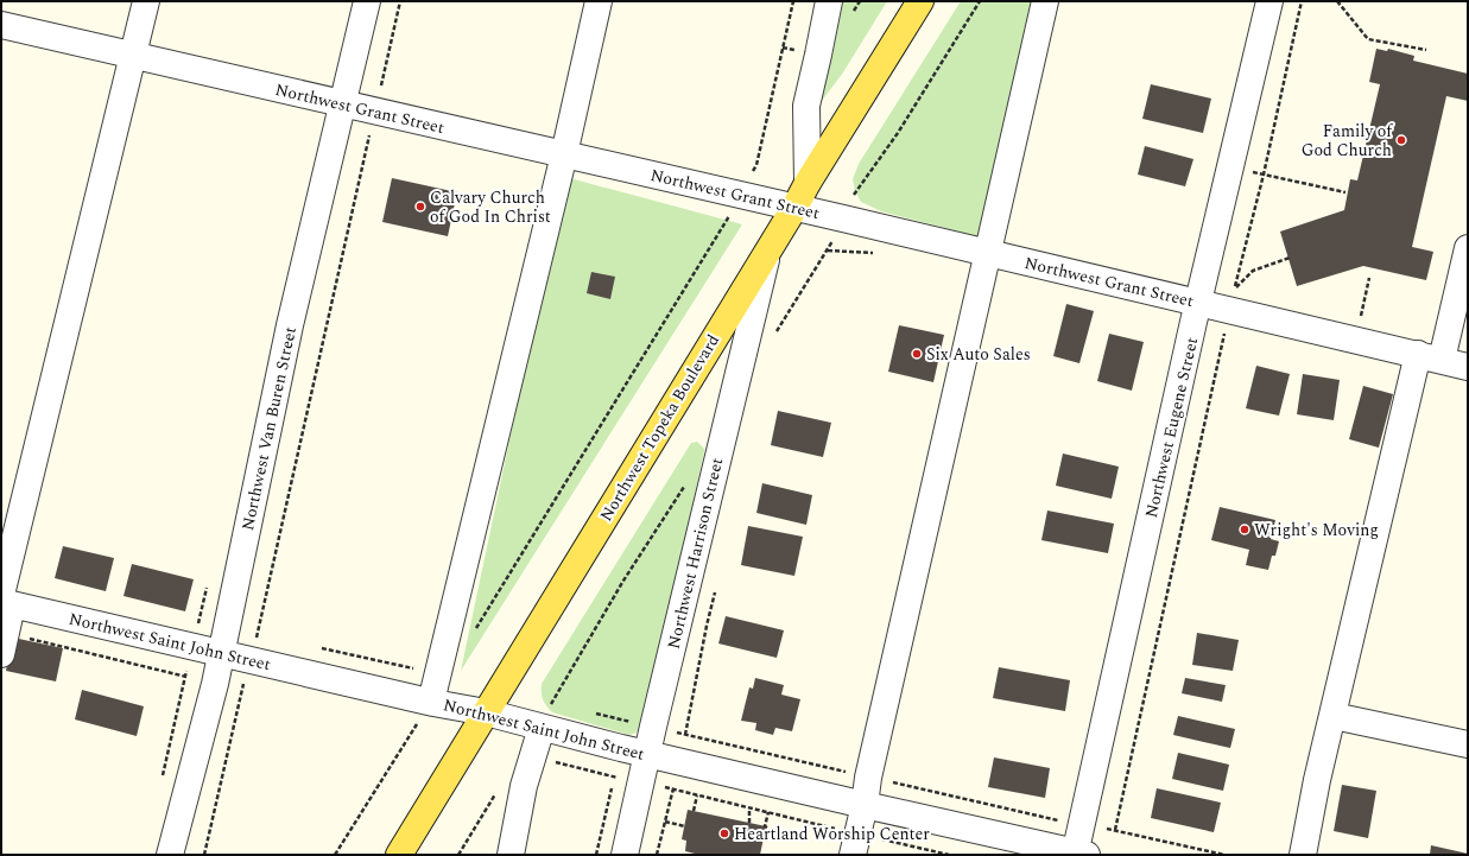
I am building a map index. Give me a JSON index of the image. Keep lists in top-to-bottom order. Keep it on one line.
{"streets":{"main road":["Northwest Topeka Boulevard"],"street":["Northwest Grant Street","Northwest Eugene Street","Northwest Van Buren Street","Northwest Harrison Street","Northwest Saint John Street"]},"crossings":[["Northwest Grant Street","Northwest Topeka Boulevard"],["Northwest Grant Street","Northwest Eugene Street"],["Northwest Grant Street","Northwest Van Buren Street"],["Northwest Topeka Boulevard","Northwest Harrison Street"],["Northwest Topeka Boulevard","Northwest Saint John Street"],["Northwest Eugene Street","Northwest Saint John Street"],["Northwest Van Buren Street","Northwest Saint John Street"],["Northwest Harrison Street","Northwest Saint John Street"]],"places":["Family of God Church","Calvary Church of God In Christ","Six Auto Sales","Wright's Moving","Heartland Worship Center"]}
